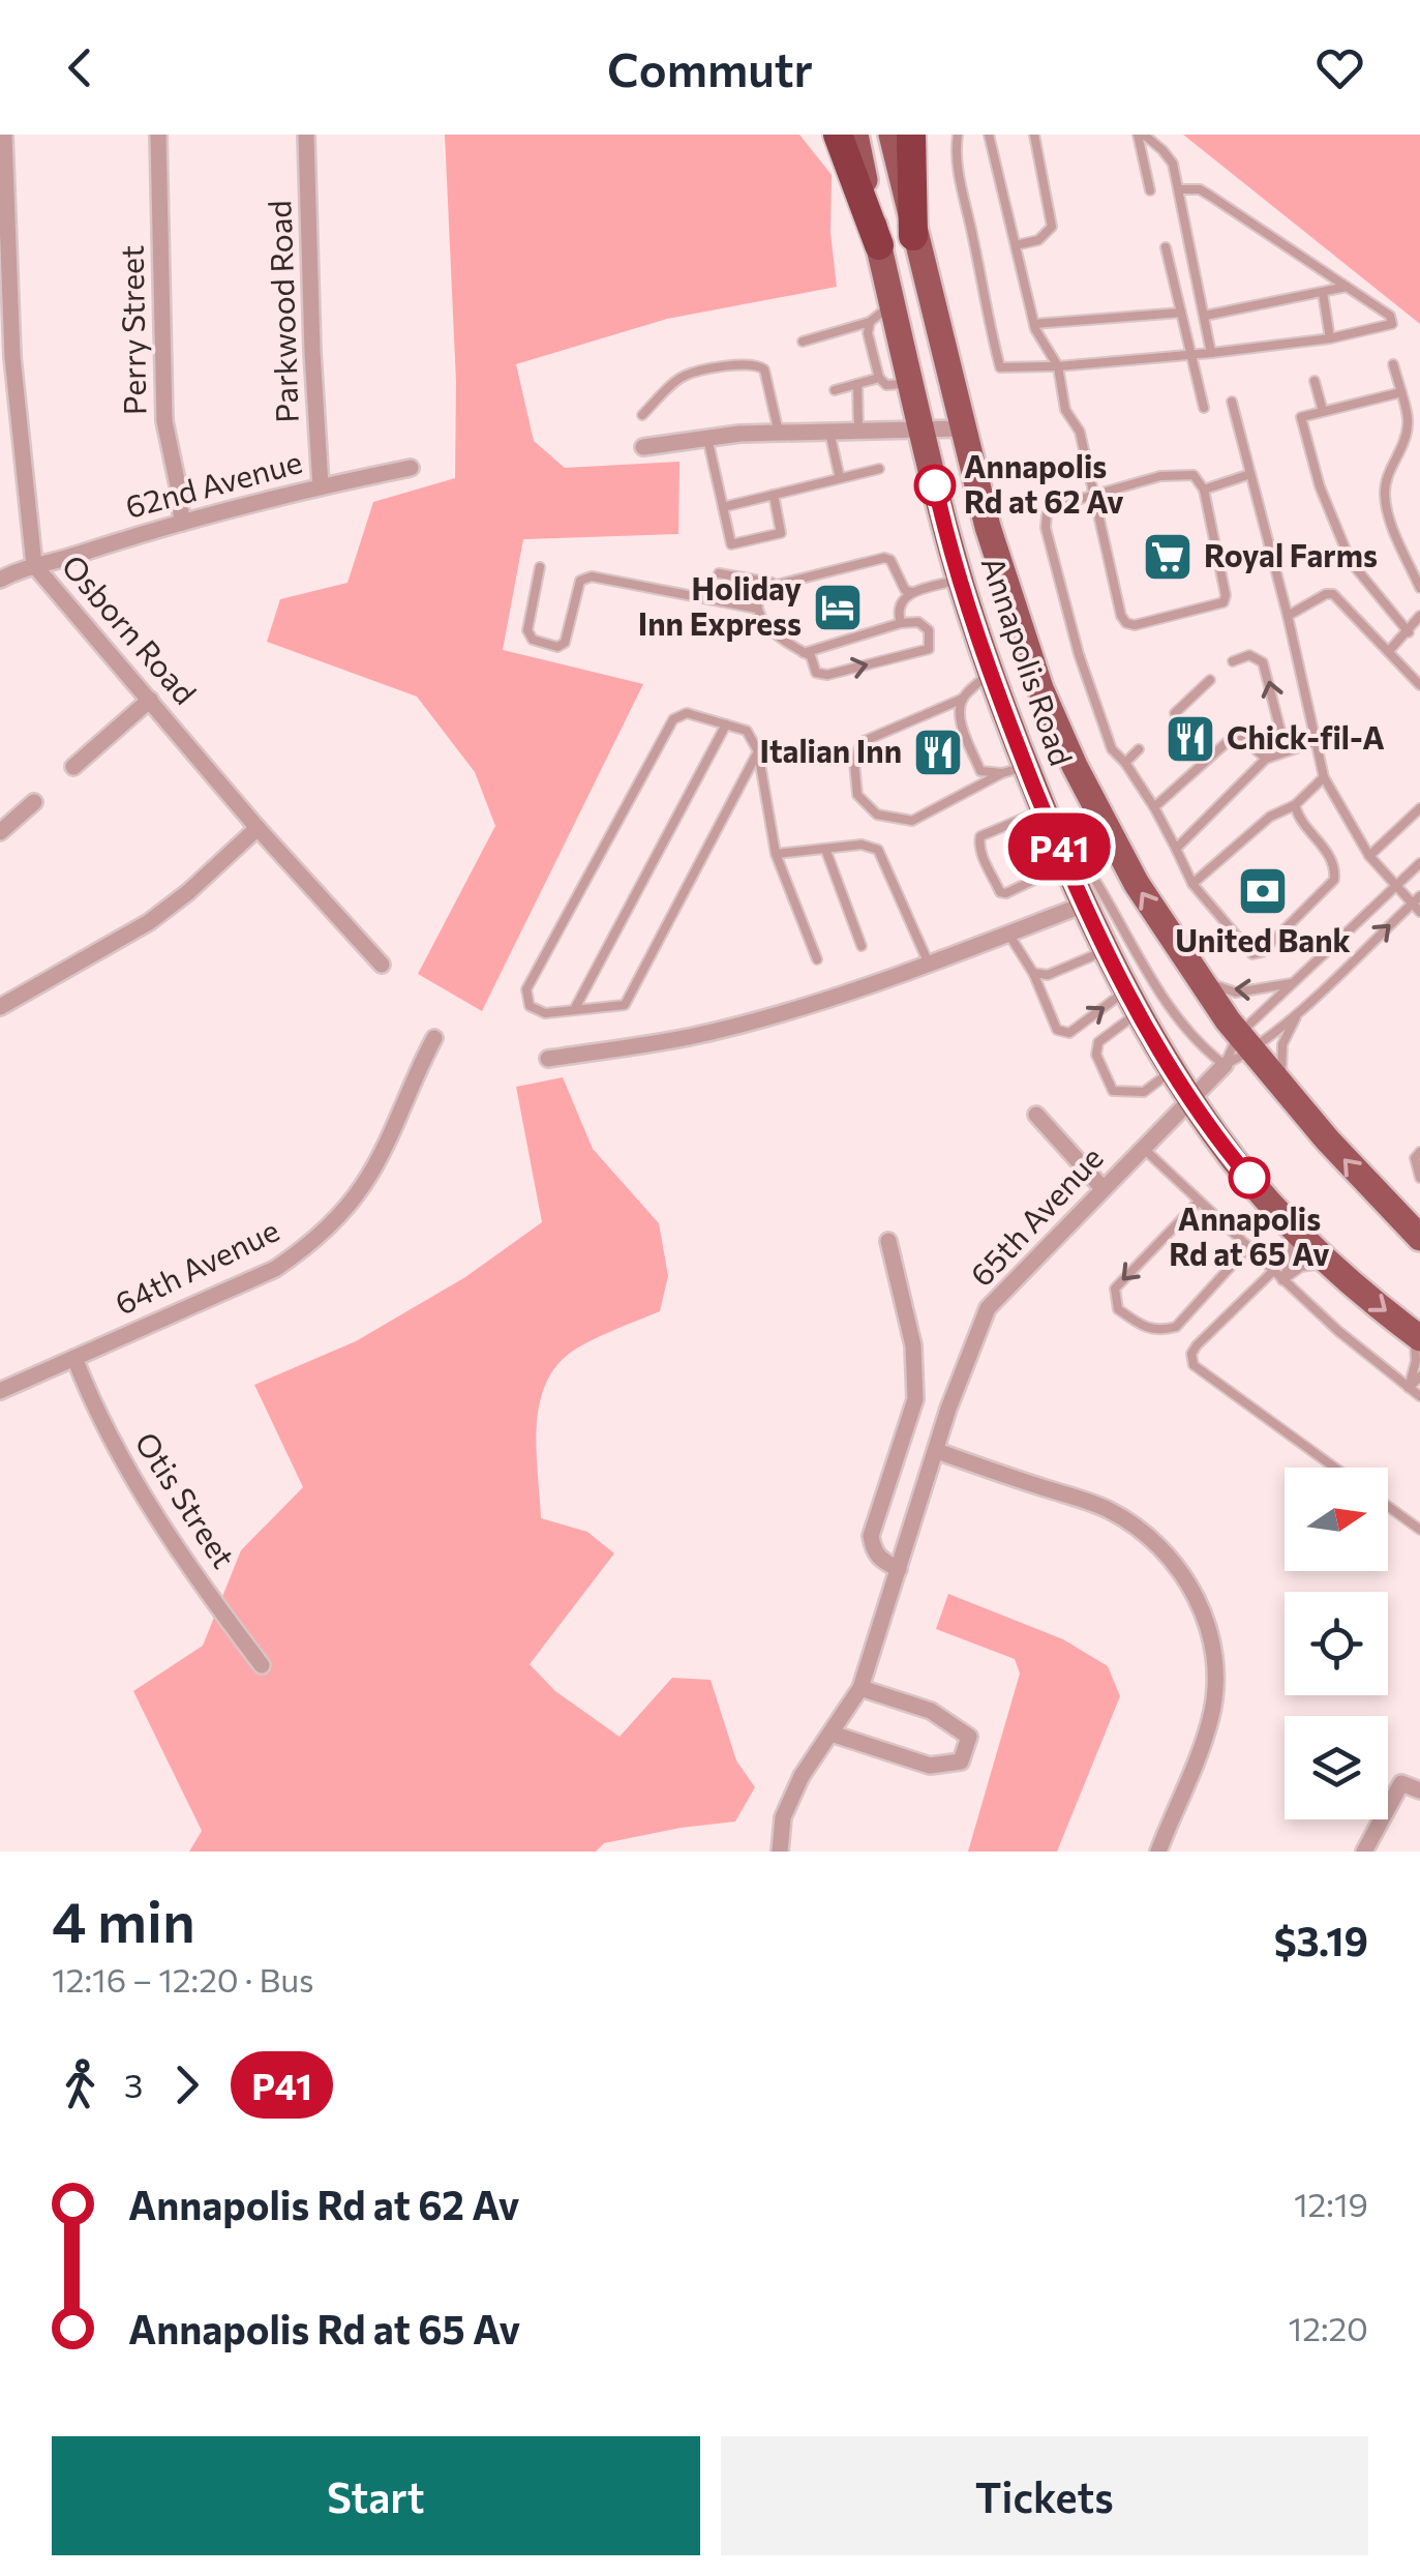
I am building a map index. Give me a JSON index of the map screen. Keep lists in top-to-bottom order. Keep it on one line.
{"streets":{"main road":["Annapolis Road"],"street":["Parkwood Road","Perry Street","62nd Avenue","Osborn Road","65th Avenue","64th Avenue","Otis Street"]},"crossings":[["Parkwood Road","62nd Avenue"],["Perry Street","62nd Avenue"],["62nd Avenue","Osborn Road"],["Annapolis Road","65th Avenue"],["64th Avenue","Otis Street"]],"places":{"other":["Annapolis Rd at 62 Av","Annapolis Rd at 65 Av"],"supermarket":["Royal Farms"],"hotel":["Holiday Inn Express"],"restaurant":["Chick-fil-A","Italian Inn"],"bank":["United Bank"]},"lines":["bus line P41"],"north":"right","page":{"header":"Commutr","on_map":"P41","heading":["4 min","12:16 – 12:20 · Bus","$3.19"],"legs":["3","P41"],"list":[{"name":"Annapolis Rd at 62 Av","value":"12:19"},{"name":"Annapolis Rd at 65 Av","value":"12:20"}],"buttons":["Start","Tickets"]}}
